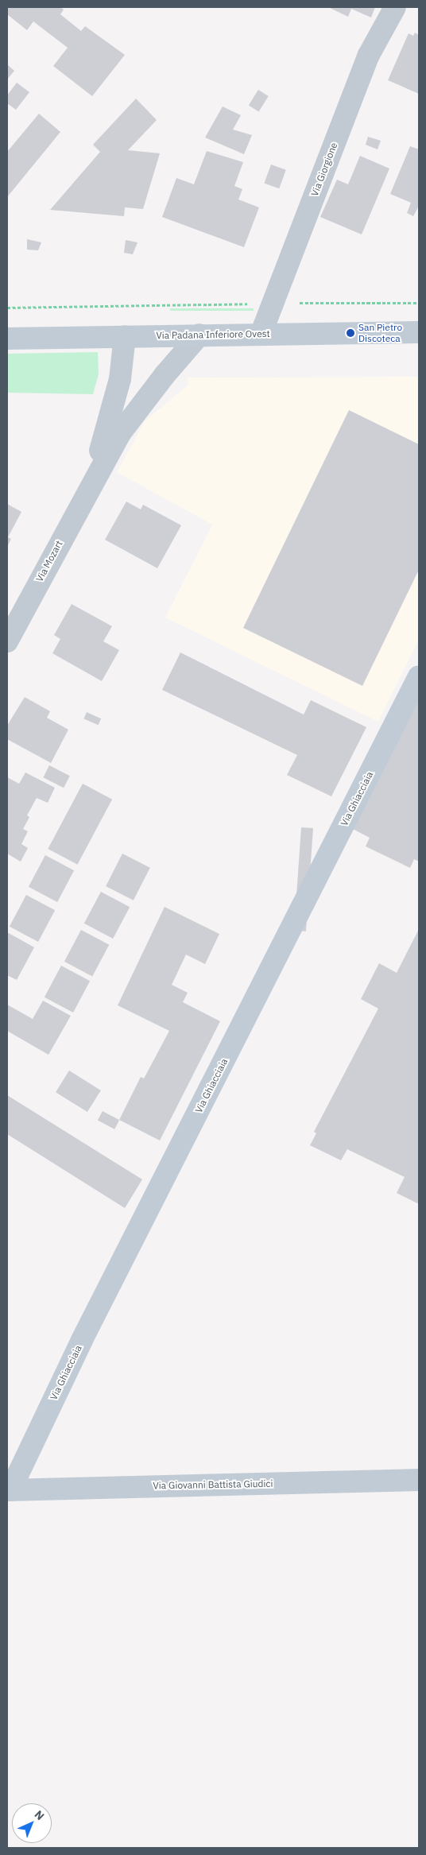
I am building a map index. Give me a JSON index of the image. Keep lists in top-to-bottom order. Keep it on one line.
{"streets":{"street":["Via Giorgione","Via Padana Inferiore Ovest","Via Mozart","Via Ghiacciaia","Via Giovanni Battista Giudici"]},"crossings":[["Via Giorgione","Via Padana Inferiore Ovest"],["Via Padana Inferiore Ovest","Via Mozart"],["Via Ghiacciaia","Via Giovanni Battista Giudici"]],"places":["San Pietro Discoteca"],"north":"top right"}
